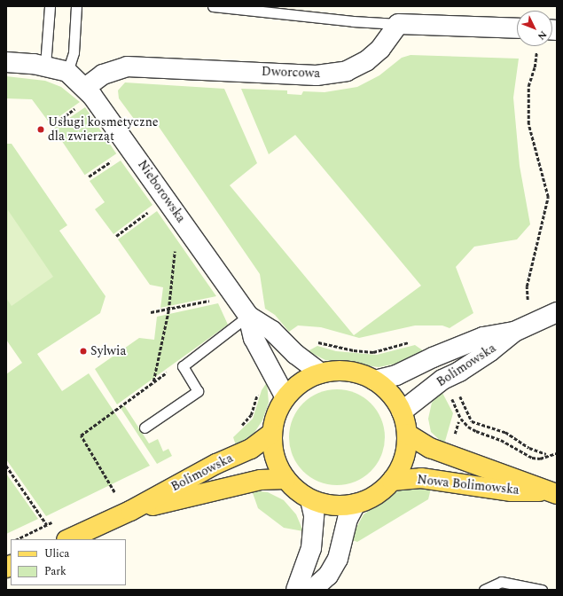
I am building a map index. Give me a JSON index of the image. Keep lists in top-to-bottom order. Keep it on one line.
{"streets":{"main road":["Bolimowska","Nowa Bolimowska"],"street":["Dworcowa","Nieborowska"]},"crossings":[["Dworcowa","Nieborowska"]],"places":["Usługi kosmetyczne dla zwierząt","Sylwia"],"legend":["Ulica","Park"],"north":"bottom right"}
